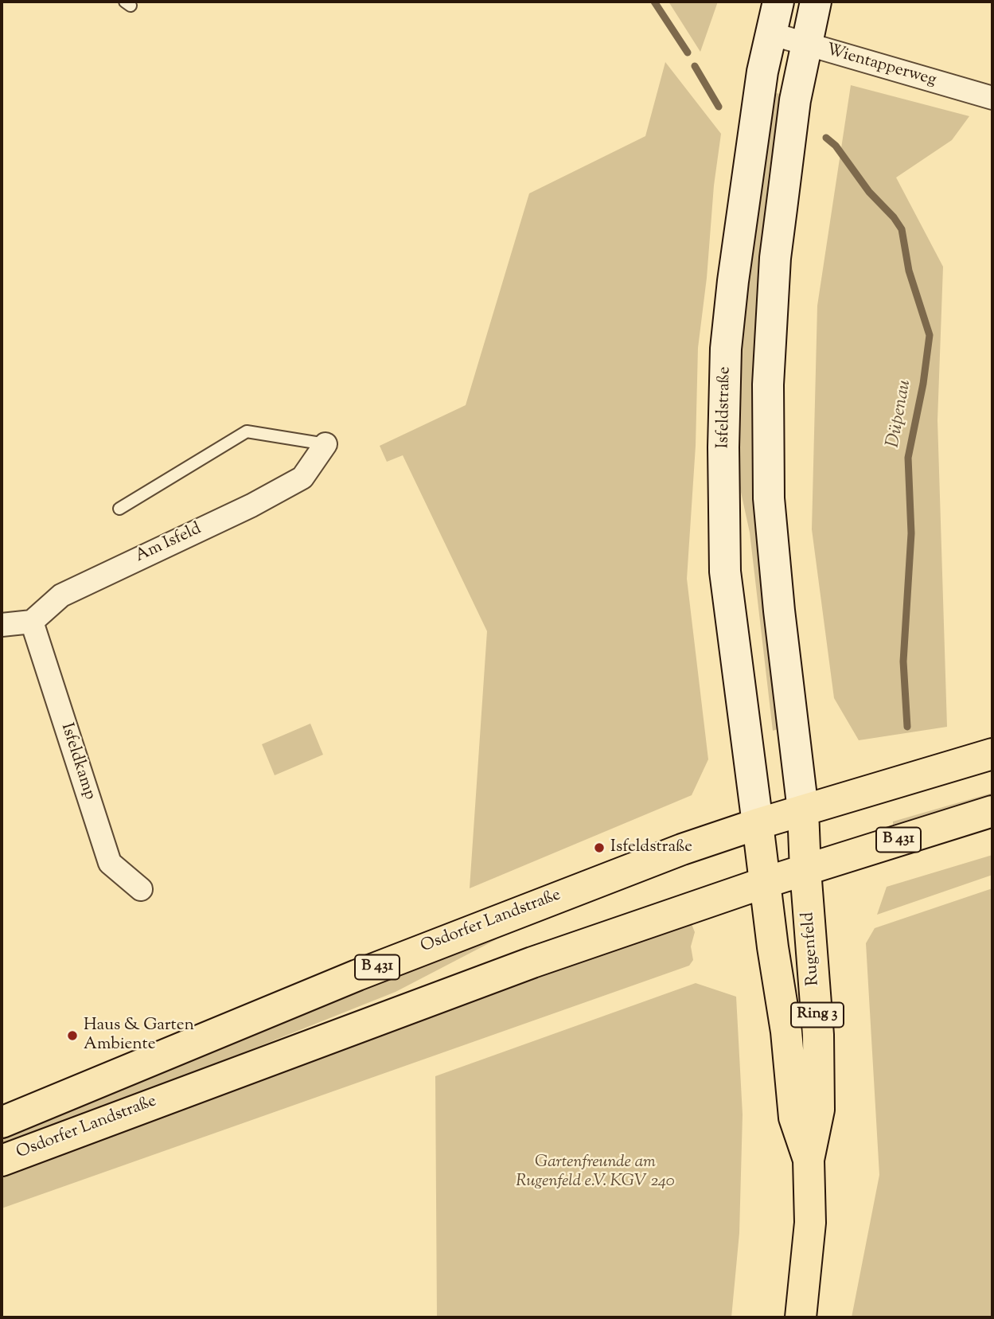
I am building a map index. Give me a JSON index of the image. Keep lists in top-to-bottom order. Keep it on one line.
{"streets":{"main road":["Isfeldstraße","B 431","Osdorfer Landstraße","Rugenfeld","Ring 3"],"street":["Wientapperweg","Am Isfeld","Isfeldkamp"]},"crossings":[["Wientapperweg","Isfeldstraße"],["Wientapperweg","Ring 3"],["Isfeldstraße","Osdorfer Landstraße"],["Isfeldstraße","Rugenfeld"],["Am Isfeld","Isfeldkamp"],["Osdorfer Landstraße","Rugenfeld"],["Osdorfer Landstraße","Ring 3"],["Rugenfeld","Ring 3"]],"water":["Düpenau"],"parks":["Gartenfreunde am Rugenfeld e.V. KGV 240"],"places":["Isfeldstraße","Haus & Garten Ambiente"]}
